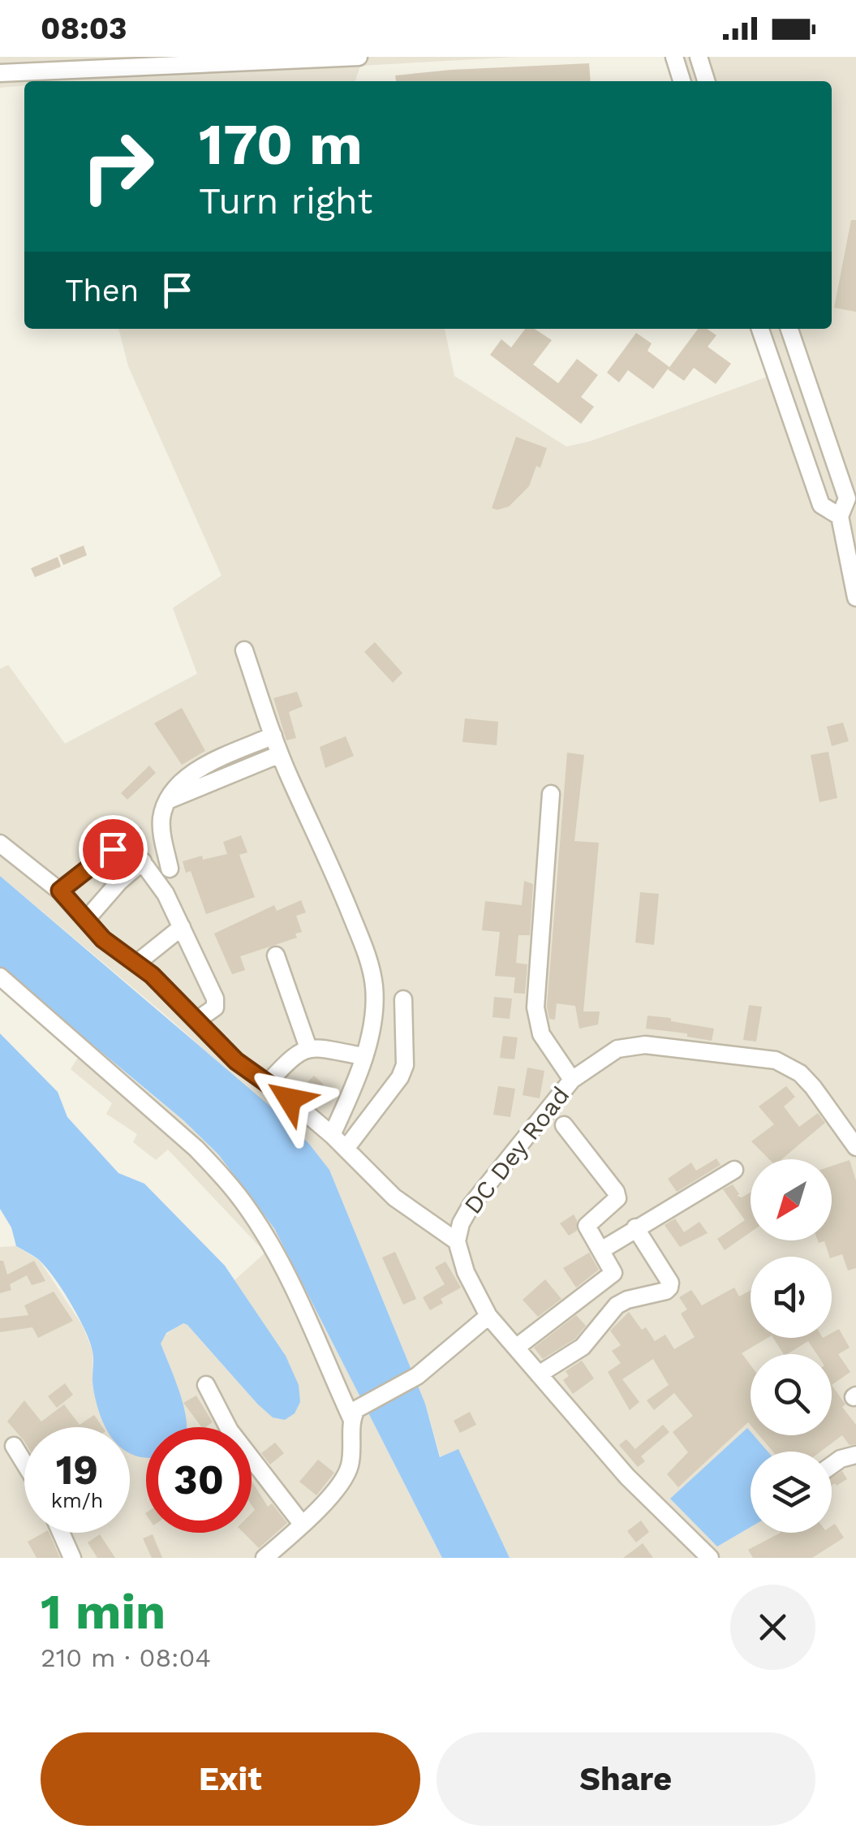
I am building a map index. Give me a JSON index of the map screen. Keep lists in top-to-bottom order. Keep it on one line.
{"streets":{"street":["DC Dey Road"]},"north":"bottom left","page":{"status":"08:03","turn":["170 m","Turn right"],"then":"Then","speed":"19 km/h","limit":"30","heading":["1 min","210 m · 08:04"],"buttons":["Exit","Share"]}}
